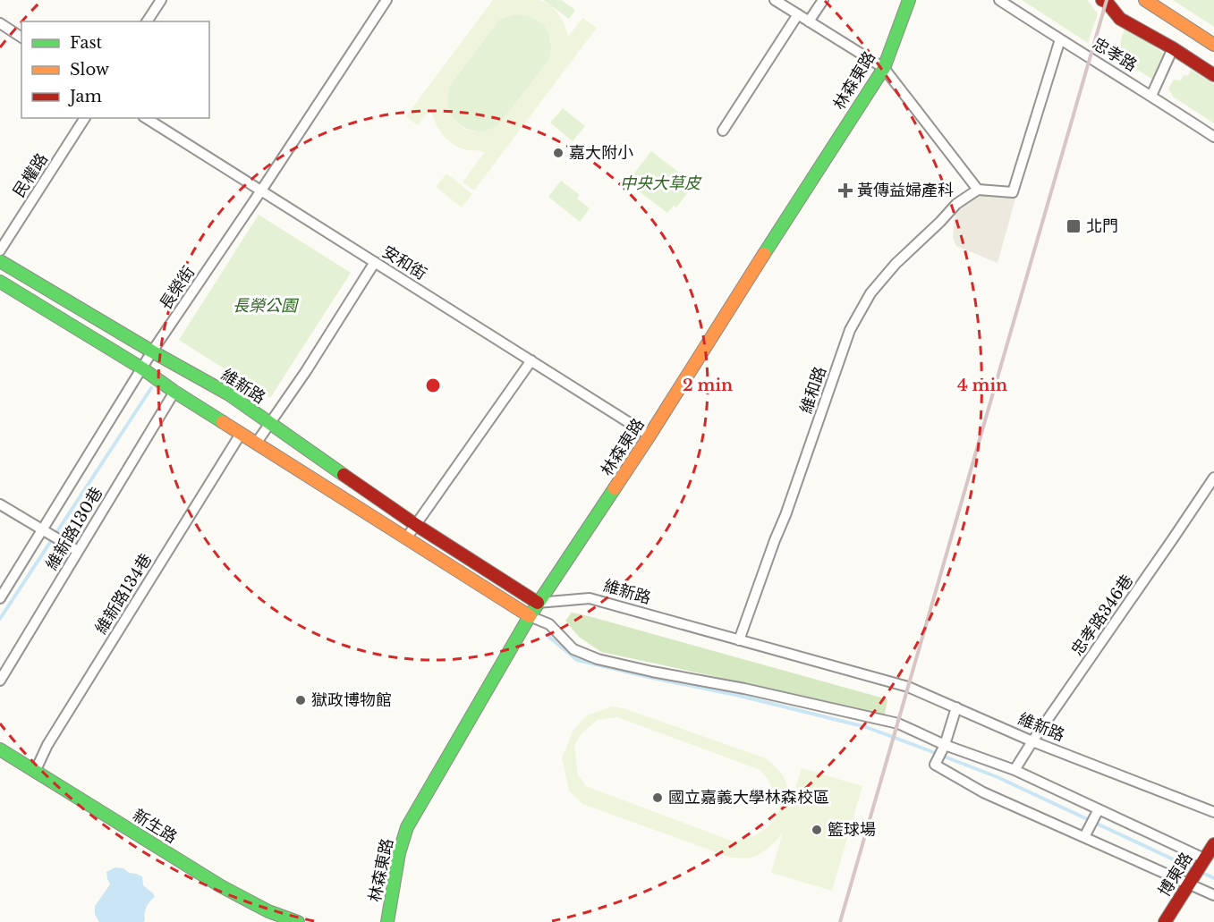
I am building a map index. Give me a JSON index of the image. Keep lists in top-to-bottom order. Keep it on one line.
{"streets":{"street":["忠孝路","林森東路","民權路","安和街","長榮街","維新路","維和路","維新路130巷","維新路134巷","忠孝路346巷","新生路","博東路"]},"crossings":[["林森東路","安和街"],["林森東路","維新路"],["安和街","長榮街"],["長榮街","維新路"],["維新路","維和路"],["維新路","忠孝路346巷"],["維新路134巷","新生路"]],"parks":["中央大草皮","長榮公園"],"places":{"other":["嘉大附小","獄政博物館","國立嘉義大學林森校區","籃球場"],"health":["黃傳益婦產科"],"transit":["北門"]},"legend":["Fast","Slow","Jam"],"rings":["2 min","4 min"]}
